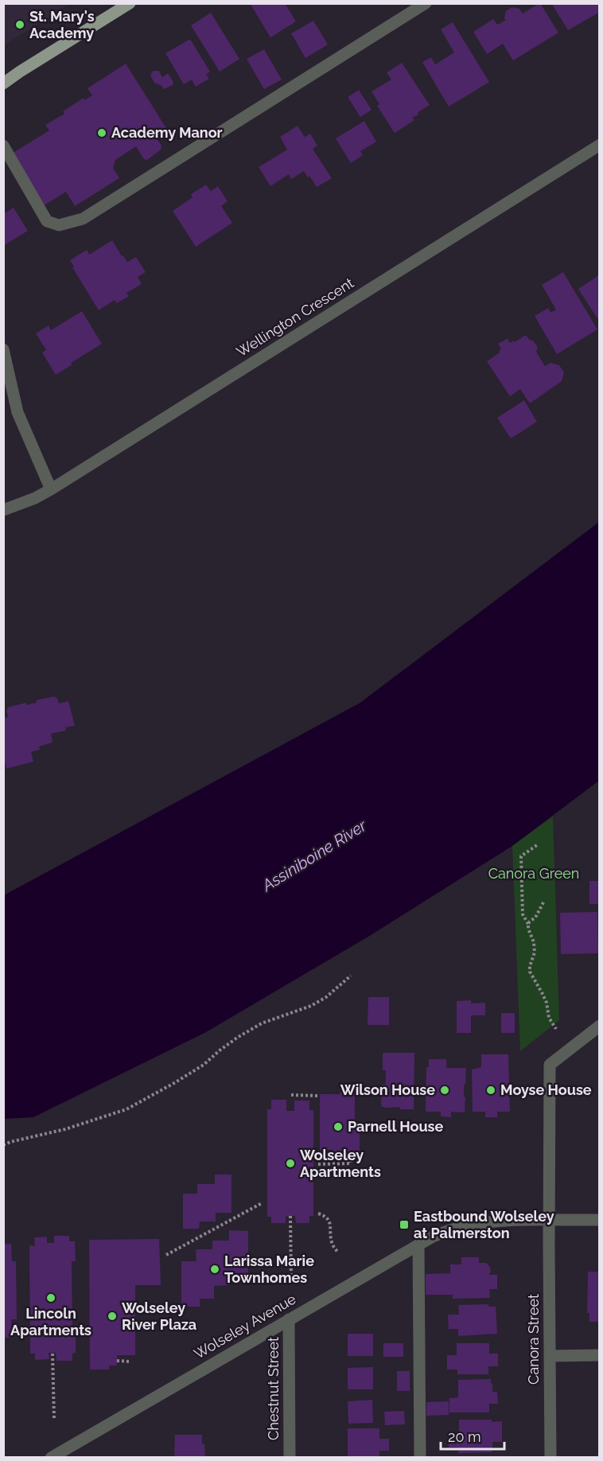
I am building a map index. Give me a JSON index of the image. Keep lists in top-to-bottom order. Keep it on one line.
{"streets":{"street":["Wellington Crescent","Wolseley Avenue","Canora Street","Chestnut Street"]},"crossings":[["Wolseley Avenue","Canora Street"],["Wolseley Avenue","Chestnut Street"]],"water":["Assiniboine River"],"parks":["Canora Green"],"places":{"other":["St. Mary's Academy","Academy Manor","Wilson House","Moyse House","Parnell House","Wolseley Apartments","Larissa Marie Townhomes","Lincoln Apartments","Wolseley River Plaza"],"transit":["Eastbound Wolseley at Palmerston"]},"scale_bar":"20 m"}
